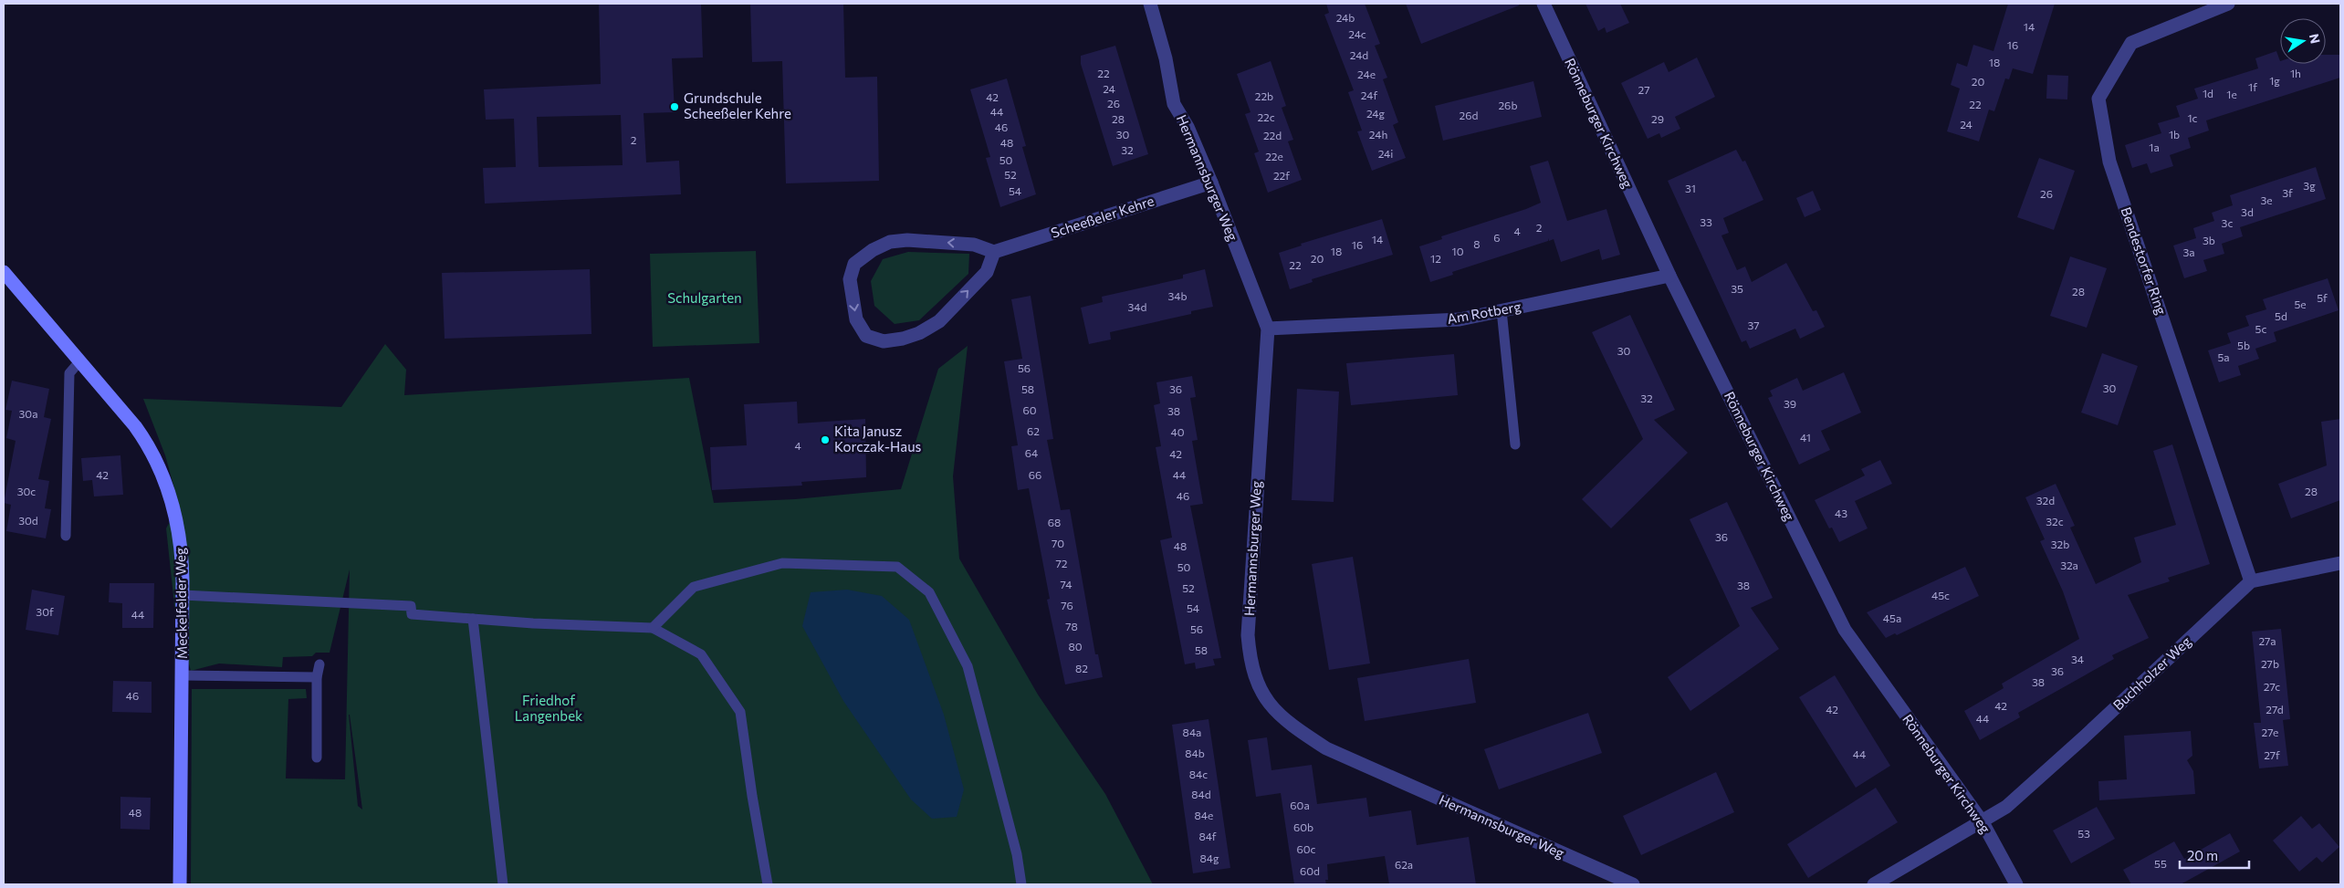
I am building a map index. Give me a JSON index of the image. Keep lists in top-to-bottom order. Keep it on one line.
{"streets":{"main road":["Meckelfelder Weg"],"street":["Rönneburger Kirchweg","Hermannsburger Weg","Scheeßeler Kehre","Bendestorfer Ring","Am Rotberg","Buchholzer Weg"]},"crossings":[["Rönneburger Kirchweg","Am Rotberg"],["Rönneburger Kirchweg","Buchholzer Weg"],["Hermannsburger Weg","Scheeßeler Kehre"],["Hermannsburger Weg","Am Rotberg"],["Bendestorfer Ring","Buchholzer Weg"]],"parks":["Schulgarten","Friedhof Langenbek"],"places":["Grundschule Scheeßeler Kehre","Kita Janusz Korczak-Haus"],"house_numbers":["24b","14","24c","16","24d","18","22","1h","24e","1g","20","1f","24","27","1d","1e","24f","22b","42","26","22","26b","44","24g","26d","22c","1c","28","29","24","46","30","24h","1b","22d","2","48","1a","32","24i","22e","50","52","22f","3g","31","54","3f","26","3e","3d","33","3c","2","4","6","14","3b","8","16","18","10","3a","20","12","22","35","28","34b","5f","5e","34d","5d","37","5c","5b","30","5a","56","30","58","36","32","39","60","38","30a","62","40","41","4","64","42","42","66","44","30c","28","46","32d","43","30d","32c","68","36","70","32b","48","72","32a","50","74","38","52","45c","76","54","30f","44","45a","78","56","27a","80","58","34","27b","82","36","38","27c","46","42","42","27d","44","84a","27e","84b","44","27f","84c","84d","60a","48","84e","60b","53","84f","60c","84g","55","62a","60d"],"scale_bar":"20 m","north":"right"}
